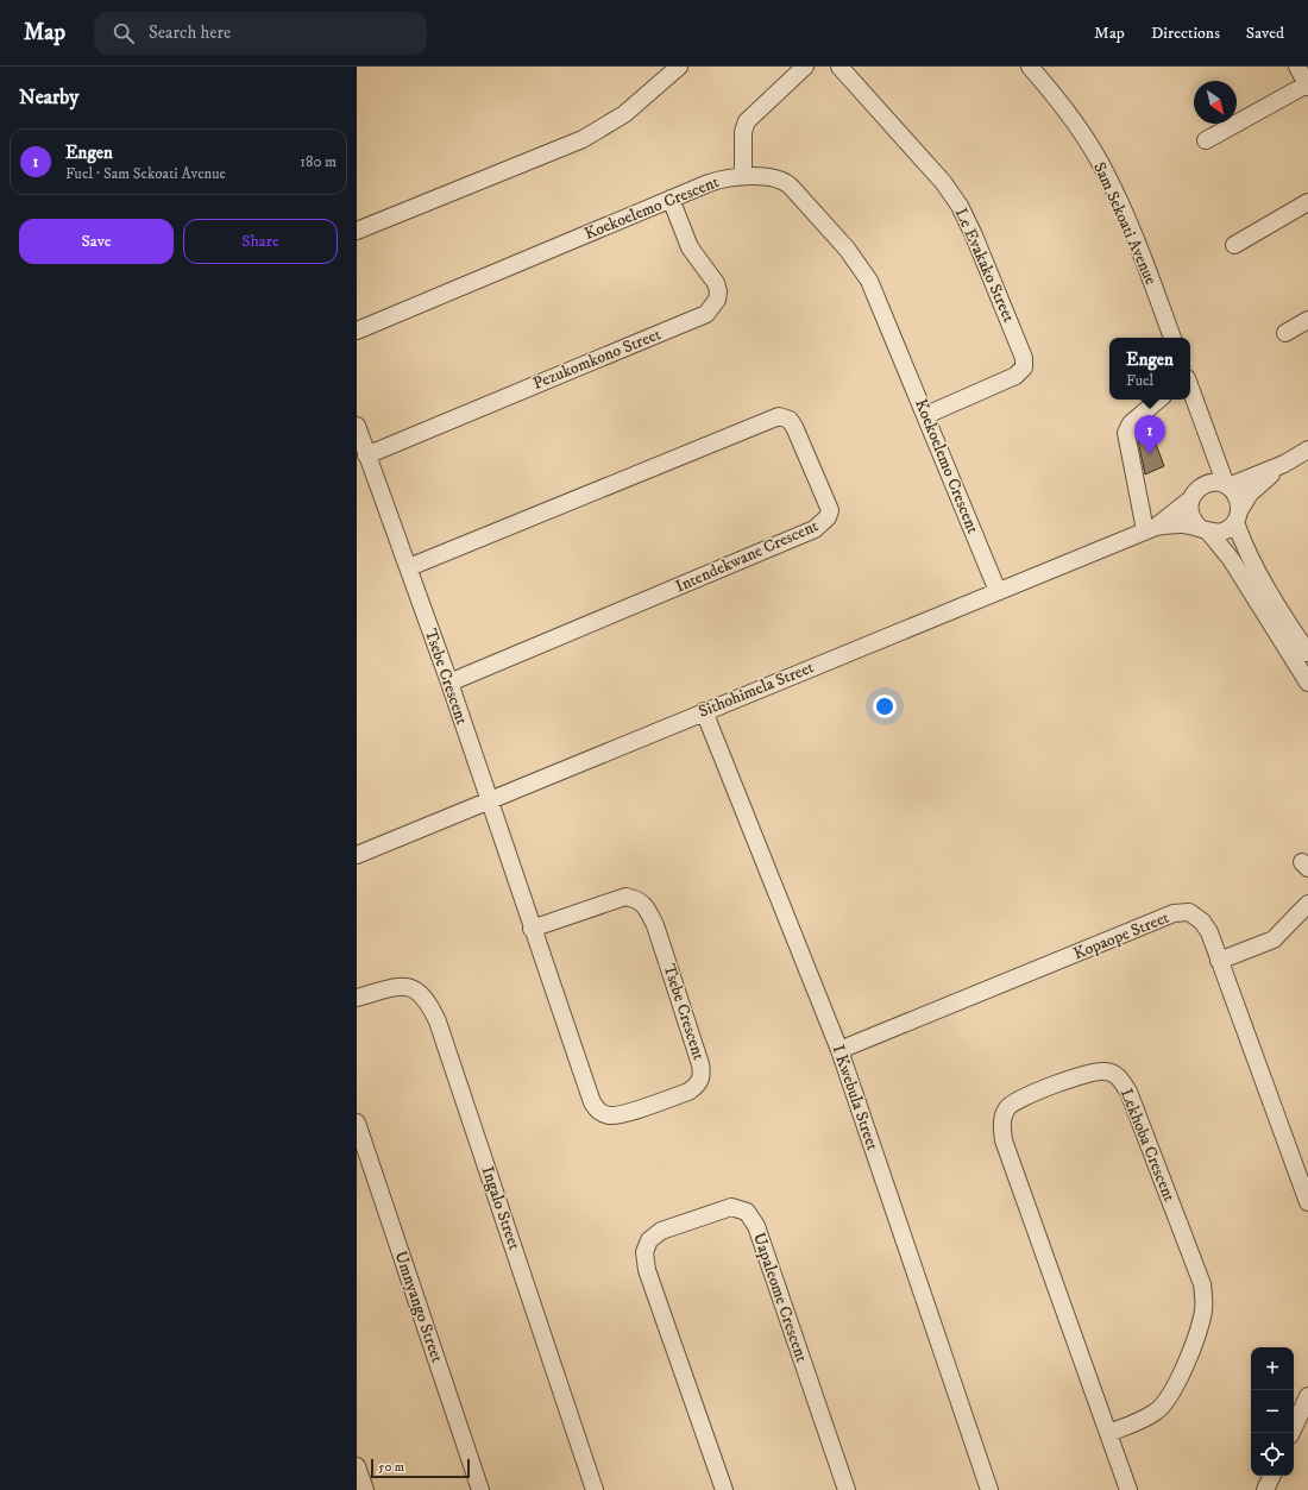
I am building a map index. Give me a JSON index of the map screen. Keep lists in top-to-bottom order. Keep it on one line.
{"streets":{"street":["Koekoelemo Crescent","Sam Sekoati Avenue","Le Evakako Street","Pezukomkono Street","Intendekwane Crescent","Tsebe Crescent","Sithohimela Street","Kopaope Street","I Kwebula Street","Lekhoba Crescent","Ingalo Street","Uapaleome Crescent","Umnyango Street"]},"crossings":[["Koekoelemo Crescent","Le Evakako Street"],["Koekoelemo Crescent","Pezukomkono Street"],["Koekoelemo Crescent","Sithohimela Street"],["Pezukomkono Street","Tsebe Crescent"],["Intendekwane Crescent","Tsebe Crescent"],["Tsebe Crescent","Sithohimela Street"],["Sithohimela Street","I Kwebula Street"],["Kopaope Street","I Kwebula Street"]],"scale_bar":"50 m","north":"bottom right","page":{"header":"Map","search":"Search here","nav":["Map","Directions","Saved"],"heading":"Nearby","list":[{"mark":"1","name":"Engen","note":"Fuel · Sam Sekoati Avenue","value":"180 m"}],"buttons":["Save","Share"],"popup":["Engen","Fuel"],"pins":"1","map_buttons":["+","−"],"scale":"50 m"}}
